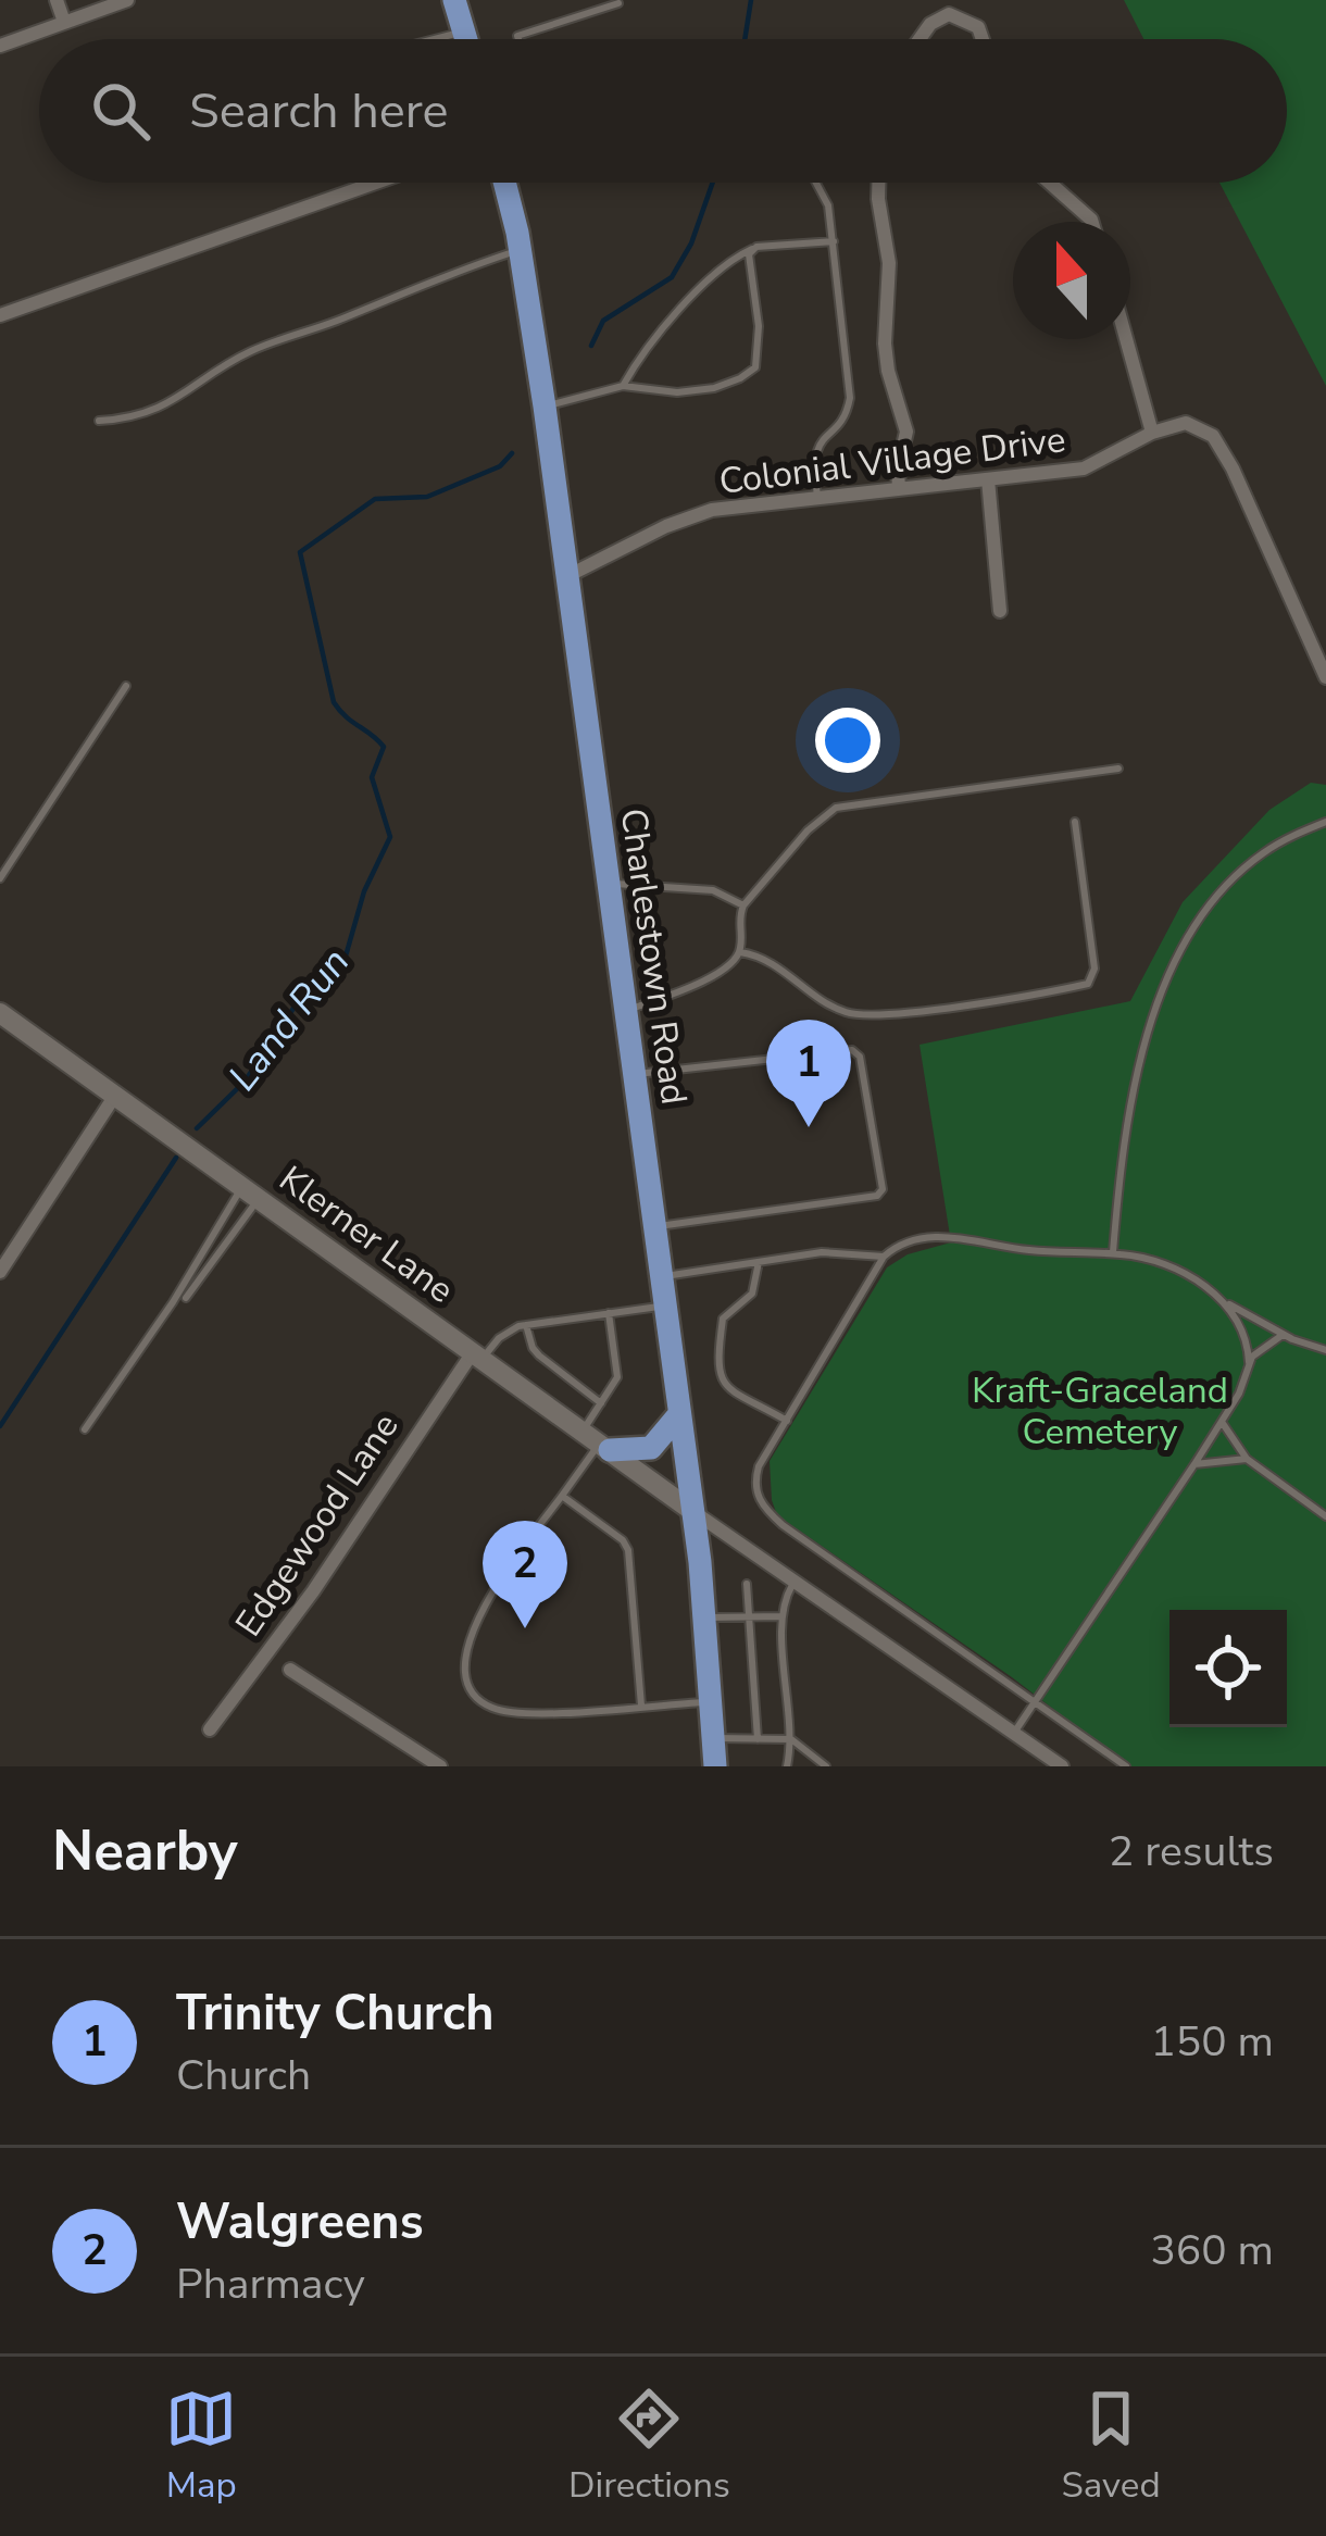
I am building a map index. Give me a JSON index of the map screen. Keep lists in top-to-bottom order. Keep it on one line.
{"streets":{"main road":["Charlestown Road"],"street":["Colonial Village Drive","Klerner Lane","Edgewood Lane"]},"crossings":[["Colonial Village Drive","Charlestown Road"],["Charlestown Road","Klerner Lane"],["Klerner Lane","Edgewood Lane"]],"water":["Land Run"],"parks":["Kraft-Graceland Cemetery"],"north":"top","page":{"search":"Search here","pins":["1","2"],"heading":["Nearby","2 results"],"list":[{"mark":"1","name":"Trinity Church","note":"Church","value":"150 m"},{"mark":"2","name":"Walgreens","note":"Pharmacy","value":"360 m"}],"nav":["Map","Directions","Saved"]}}
